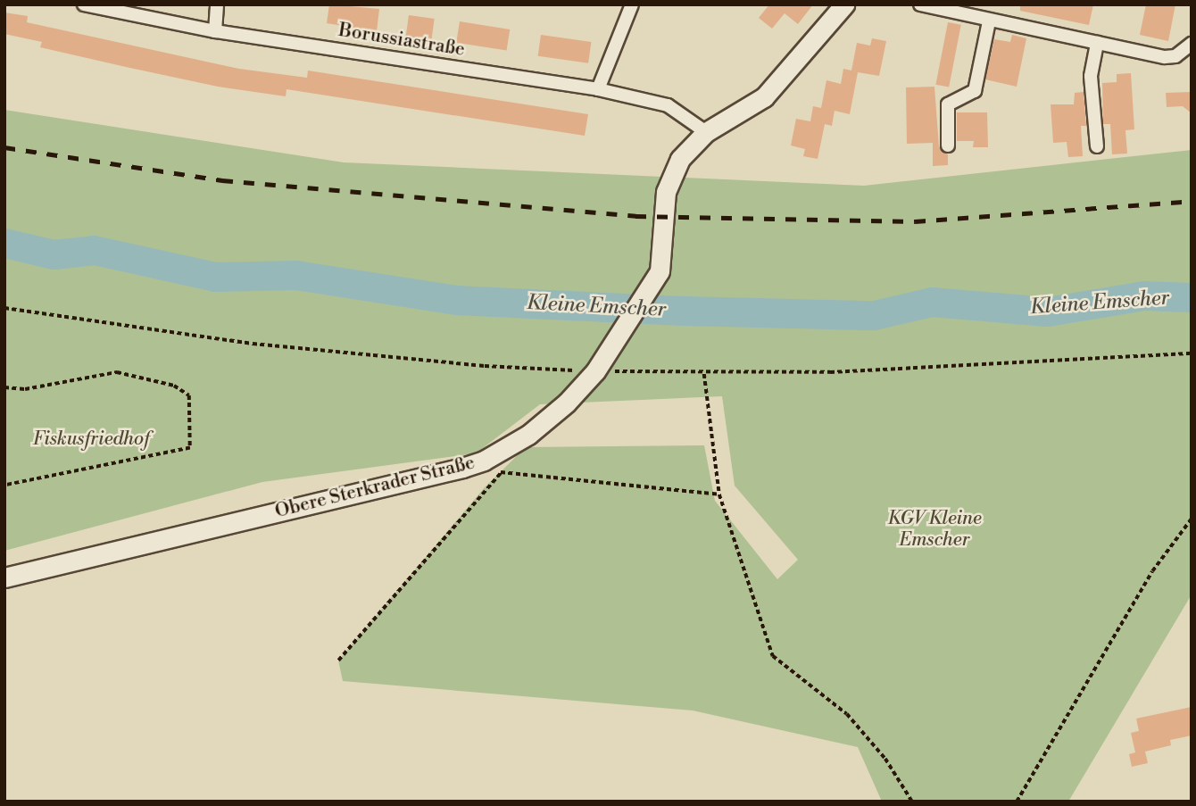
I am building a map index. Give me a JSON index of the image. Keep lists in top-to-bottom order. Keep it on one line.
{"streets":{"street":["Borussiastraße","Obere Sterkrader Straße"]},"crossings":[["Borussiastraße","Obere Sterkrader Straße"]],"water":["Kleine Emscher"],"parks":["Fiskusfriedhof","KGV Kleine Emscher"]}
